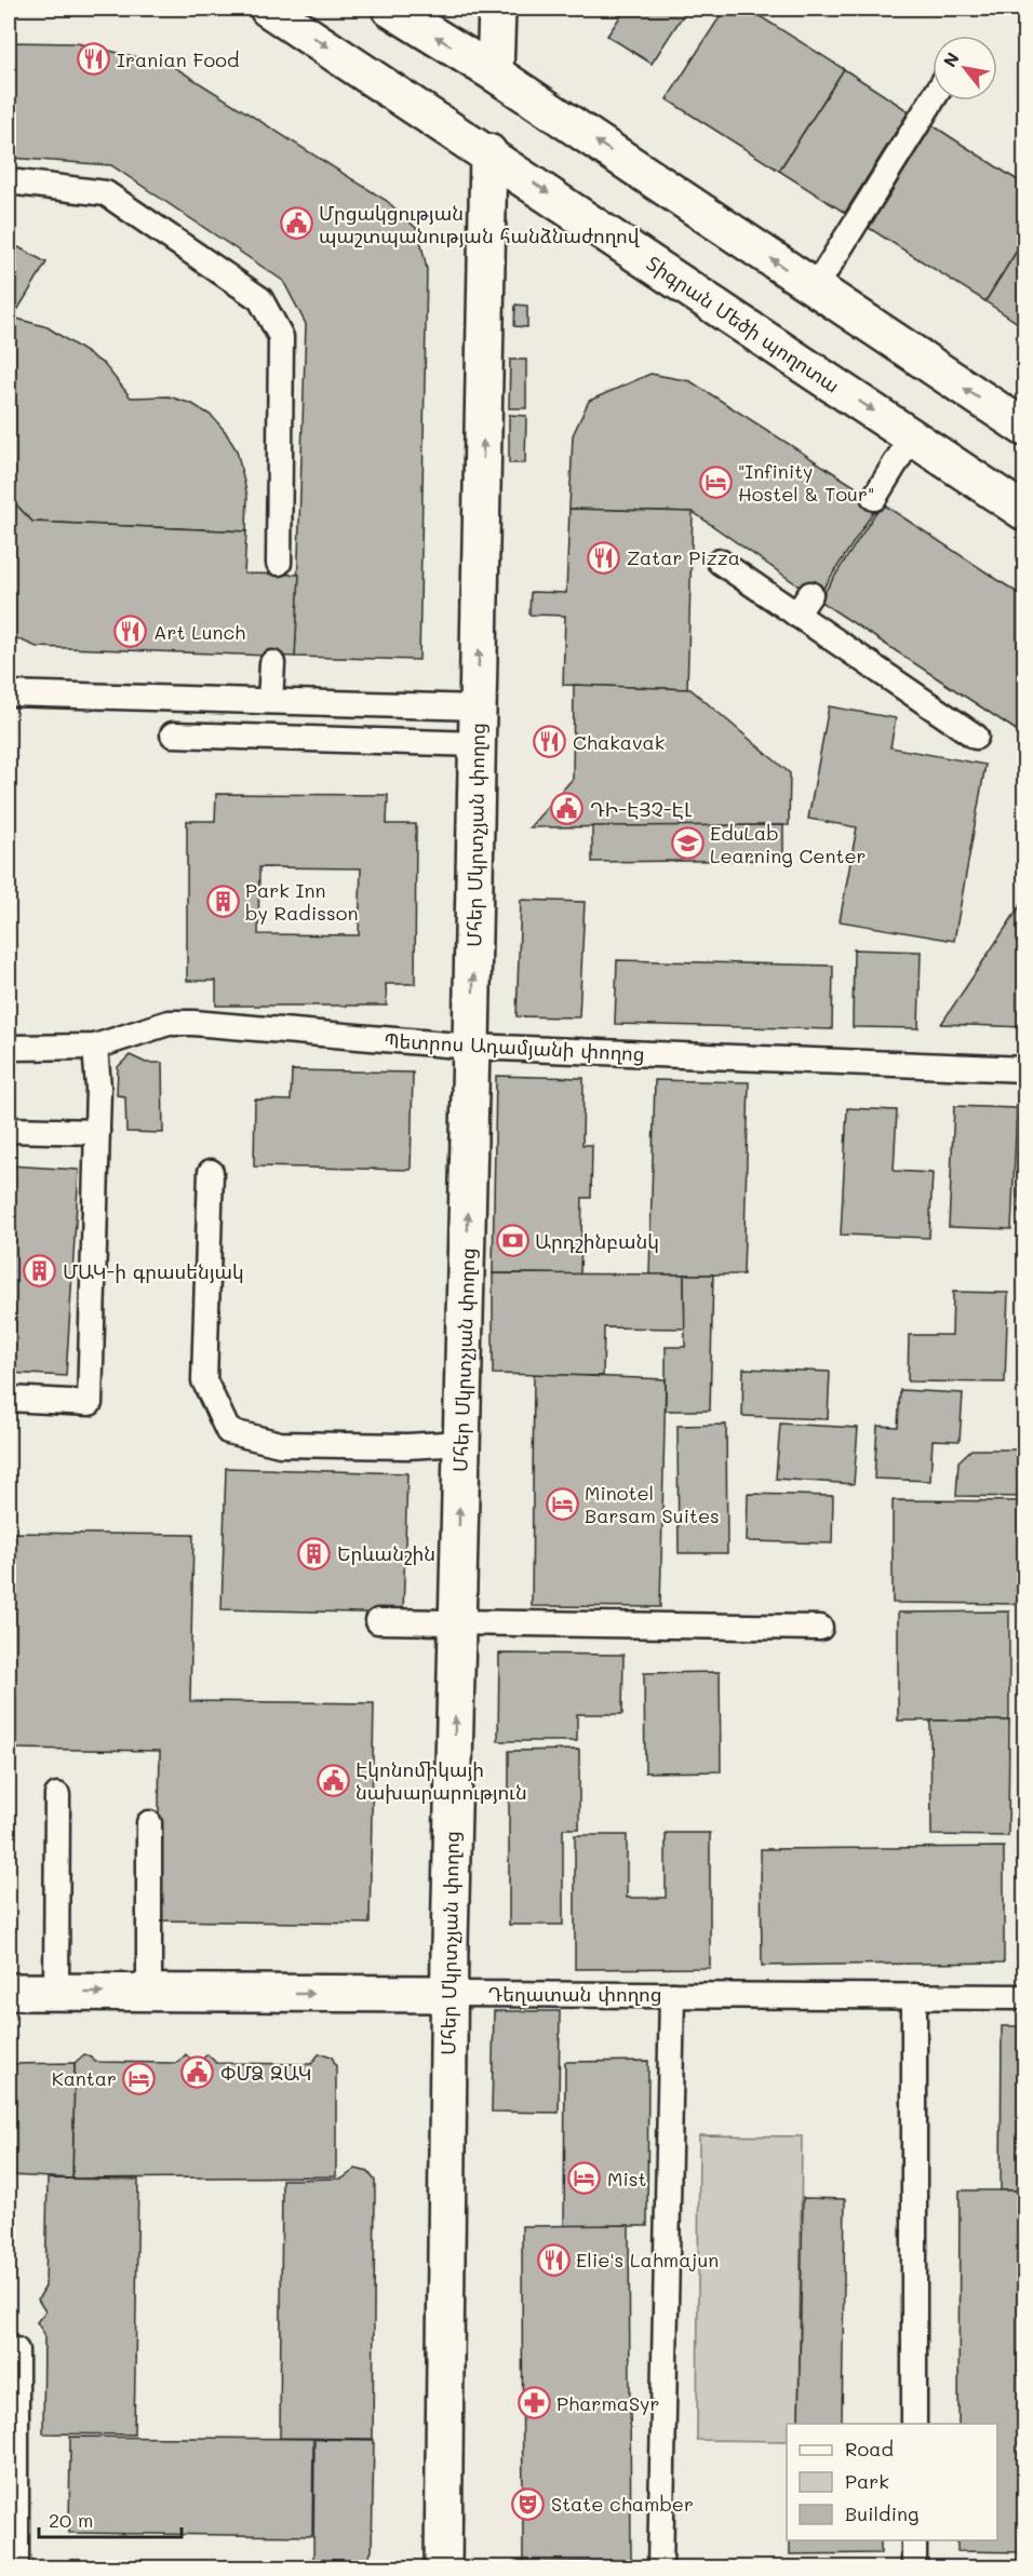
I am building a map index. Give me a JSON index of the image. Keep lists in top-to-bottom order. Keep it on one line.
{"streets":{"street":["Տիգրան Մեծի պողոտա","Մհեր Մկրտչյան փողոց","Դեղատան փողոց"],"lane":["Պետրոս Ադամյանի փողոց"]},"crossings":[["Տիգրան Մեծի պողոտա","Մհեր Մկրտչյան փողոց"],["Մհեր Մկրտչյան փողոց","Պետրոս Ադամյանի փողոց"],["Մհեր Մկրտչյան փողոց","Դեղատան փողոց"]],"one_way":["Մհեր Մկրտչյան փողոց","Դեղատան փողոց"],"places":{"restaurant":["Iranian Food","Zatar Pizza","Art Lunch","Chakavak","Elie's Lahmajun"],"public building":["Մրցակցության պաշտպանության հանձնաժողով","ԴԻ-ԷՅՉ-ԷԼ","Էկոնոմիկայի նախարարություն","ՓՄՁ ԶԱԿ"],"hotel":["\"Infinity Hostel & Tour\"","Minotel Barsam Suites","Kantar","Mist"],"school or university":["EduLab Learning Center"],"building":["Park Inn by Radisson","ՄԱԿ-ի գրասենյակ","Երևանշին"],"bank":["Արդշինբանկ"],"pharmacy":["PharmaSyr"],"theatre":["State chamber"]},"legend":["Road","Park","Building"],"scale_bar":"20 m","north":"top left"}
